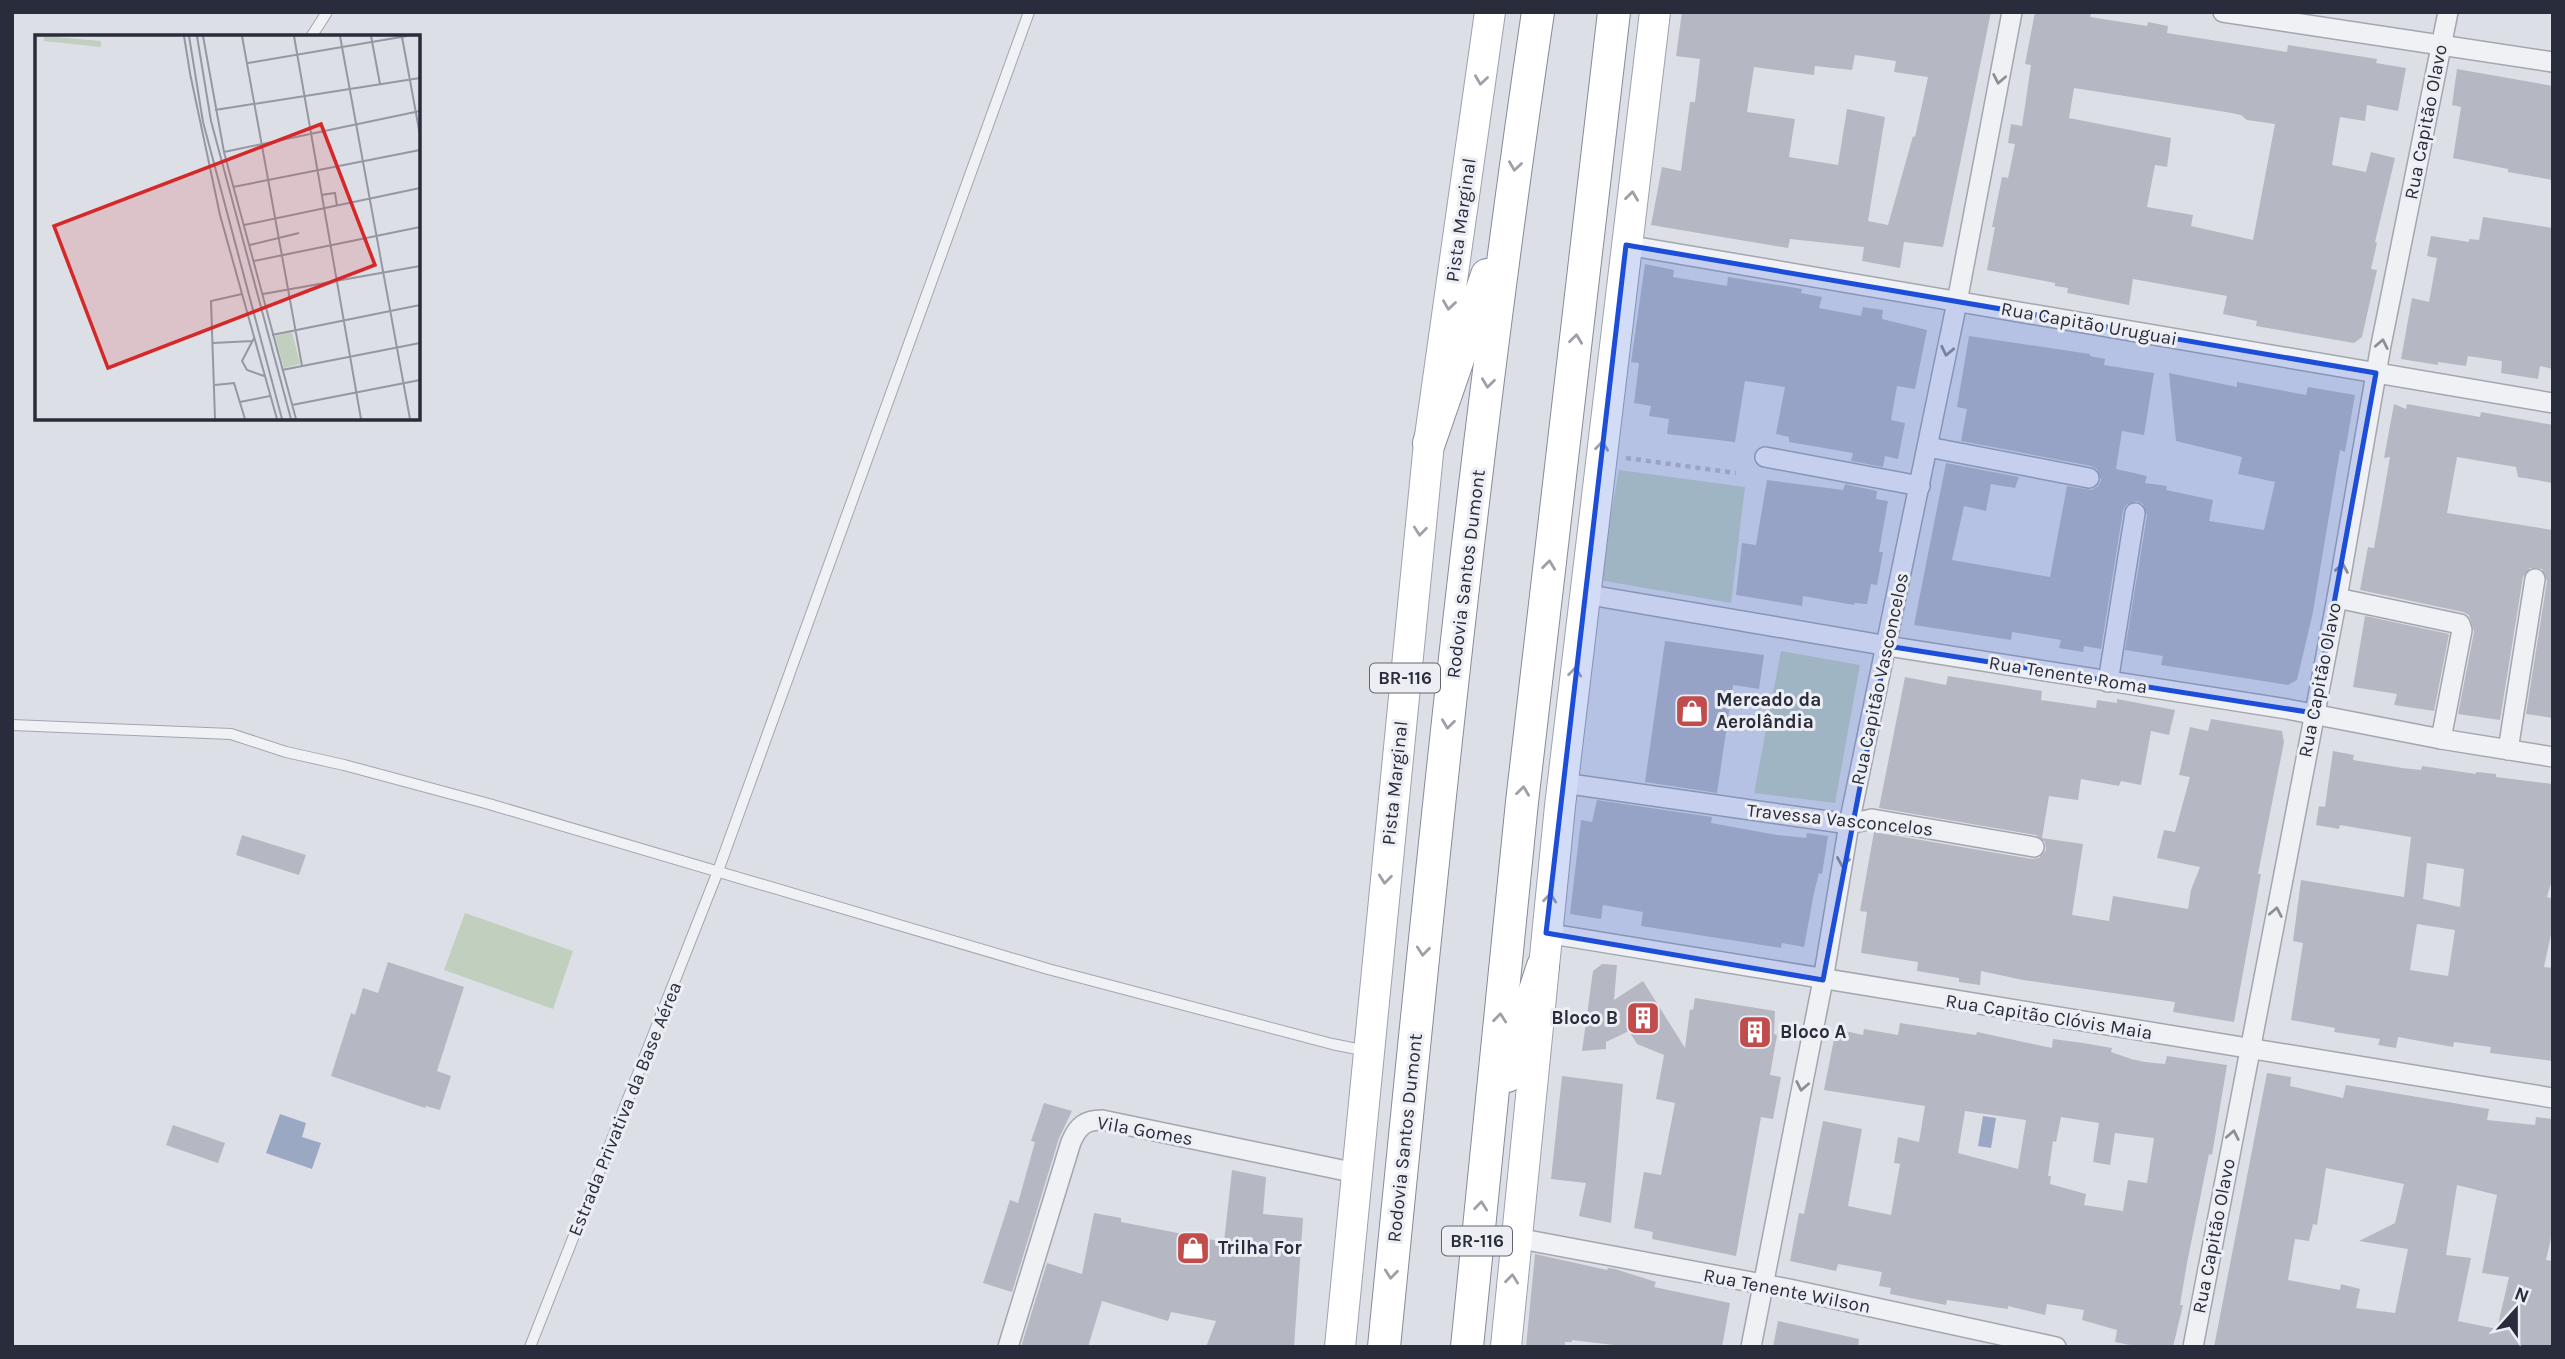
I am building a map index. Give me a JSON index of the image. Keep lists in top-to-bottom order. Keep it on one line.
{"streets":{"highway":["Rodovia Santos Dumont","BR-116"],"main road":["Pista Marginal"],"street":["Rua Capitão Olavo","Rua Capitão Uruguai","Rua Tenente Roma","Rua Capitão Vasconcelos","Travessa Vasconcelos","Rua Capitão Clóvis Maia","Vila Gomes","Rua Tenente Wilson"],"lane":["Estrada Privativa da Base Aérea"]},"crossings":[["Rua Capitão Olavo","Rua Capitão Uruguai"],["Rua Capitão Olavo","Rua Tenente Roma"],["Rua Capitão Olavo","Rua Capitão Clóvis Maia"],["Pista Marginal","Vila Gomes"],["Rua Capitão Uruguai","BR-116"],["Rua Capitão Uruguai","Rua Capitão Vasconcelos"],["Rua Tenente Roma","BR-116"],["Rua Tenente Roma","Rua Capitão Vasconcelos"],["BR-116","Travessa Vasconcelos"],["BR-116","Rua Capitão Clóvis Maia"],["BR-116","Rua Tenente Wilson"],["Rua Capitão Vasconcelos","Travessa Vasconcelos"],["Rua Capitão Vasconcelos","Rua Capitão Clóvis Maia"],["Rua Capitão Vasconcelos","Rua Tenente Wilson"]],"one_way":["Rua Capitão Olavo","Rua Capitão Vasconcelos"],"places":{"shop":["Mercado da Aerolândia","Trilha For"],"building":["Bloco B","Bloco A"]},"north":"top"}
